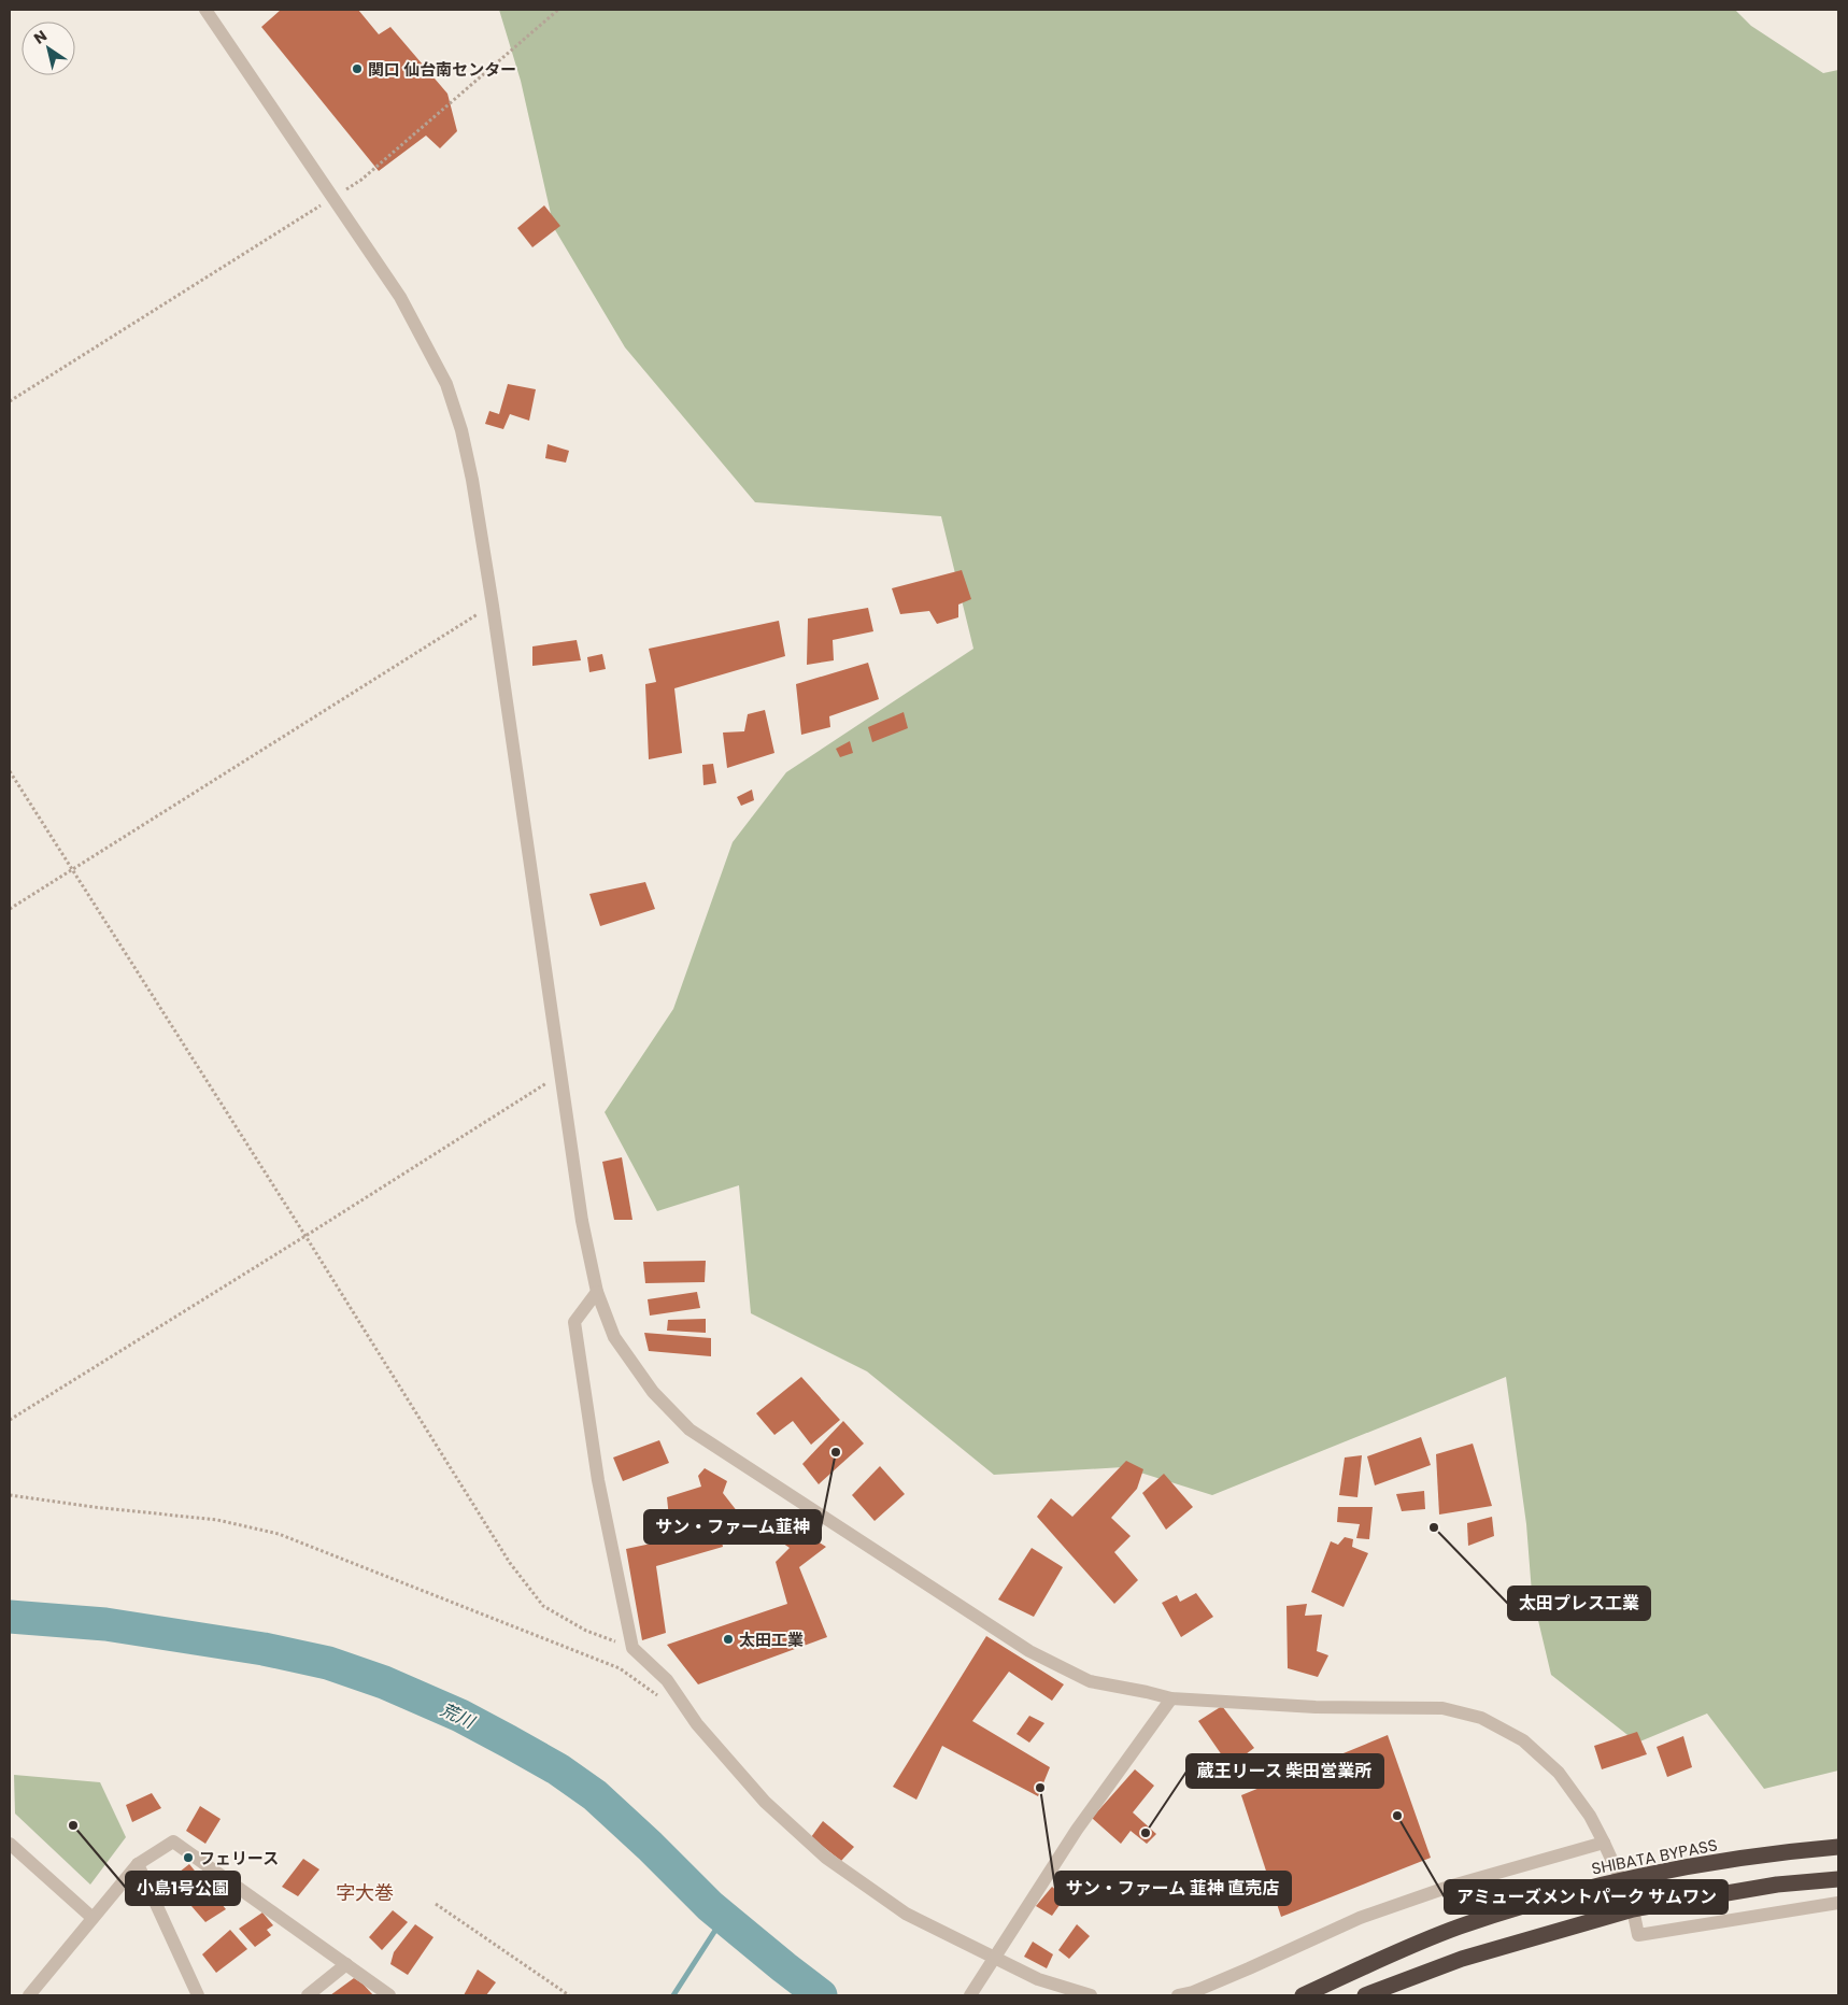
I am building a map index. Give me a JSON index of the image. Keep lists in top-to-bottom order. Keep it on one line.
{"streets":{"highway":["SHIBATA BYPASS"]},"districts":["字大巻"],"water":["荒川"],"places":["関口 仙台南センター","サン・ファーム韮神","太田プレス工業","太田工業","サン・ファーム 韮神 直売店","アミューズメントパーク サムワン","小島1号公園","蔵王リース 柴田営業所","フェリース"],"north":"top left"}
